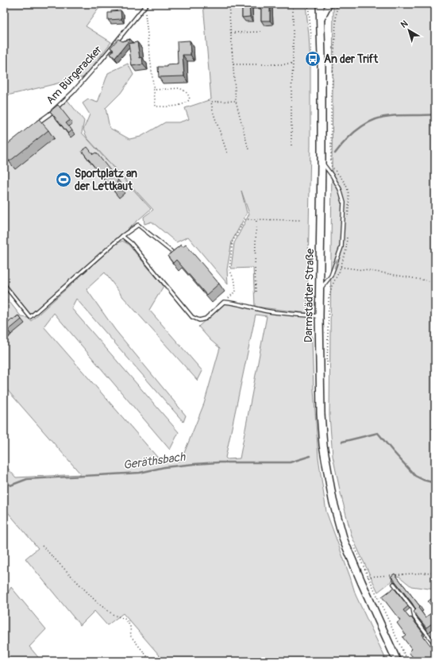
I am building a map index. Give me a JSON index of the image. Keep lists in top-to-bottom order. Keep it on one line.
{"streets":{"main road":["Darmstädter Straße"],"lane":["Am Bürgeracker"]},"water":["Geräthsbach"],"places":{"bus stop":["An der Trift"],"sports":["Sportplatz an der Lettkaut"]},"north":"top left"}
